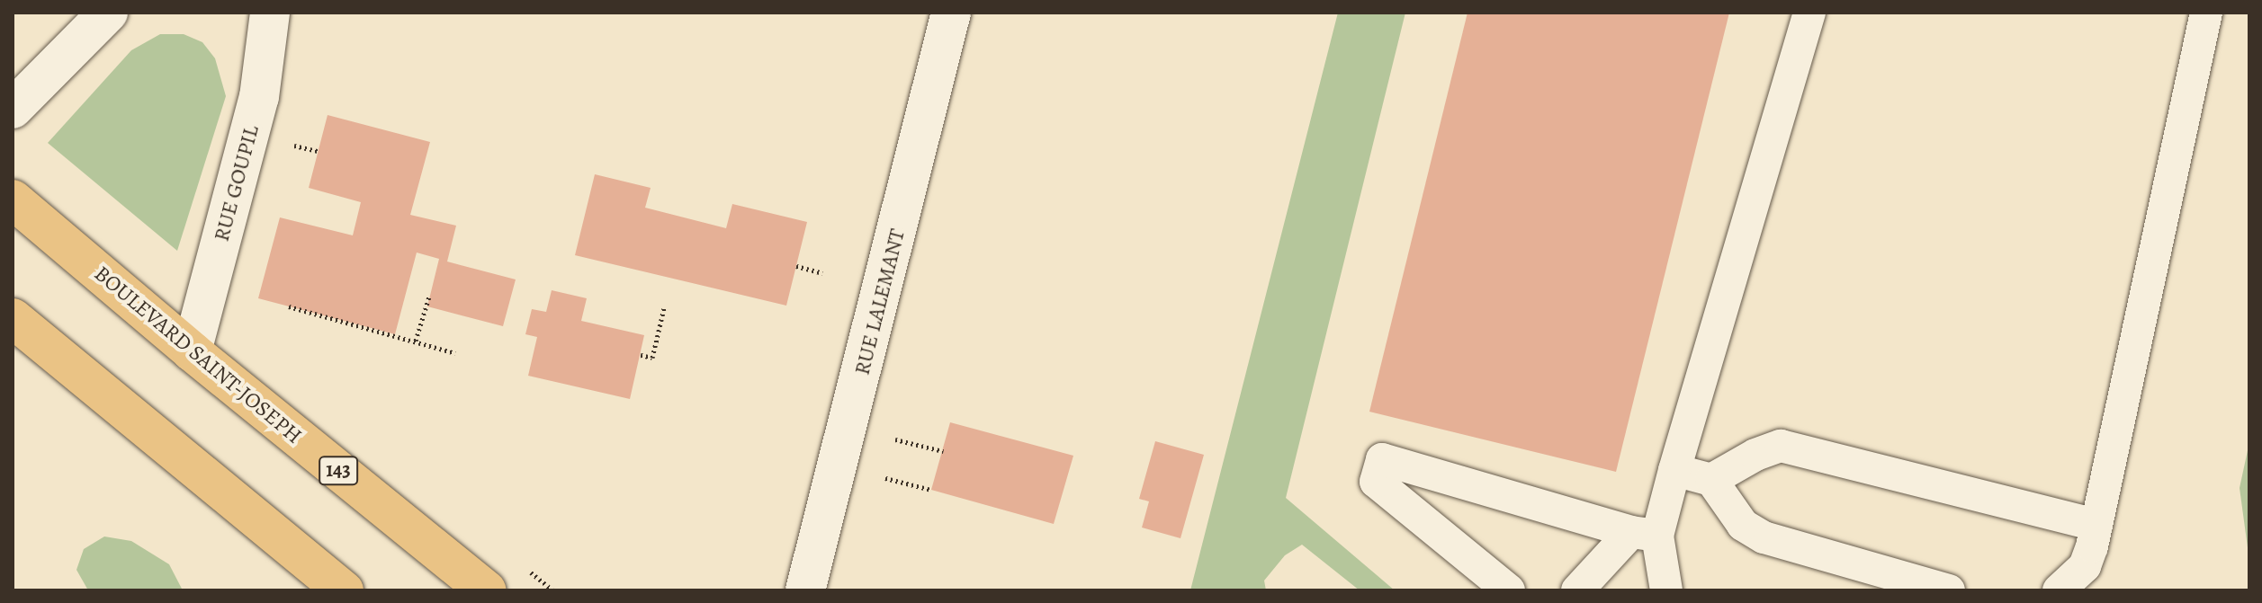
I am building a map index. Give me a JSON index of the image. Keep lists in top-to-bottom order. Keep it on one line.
{"streets":{"main road":["BOULEVARD SAINT-JOSEPH","143"],"street":["RUE GOUPIL","RUE LALEMANT"]},"crossings":[["RUE GOUPIL","BOULEVARD SAINT-JOSEPH"]]}
